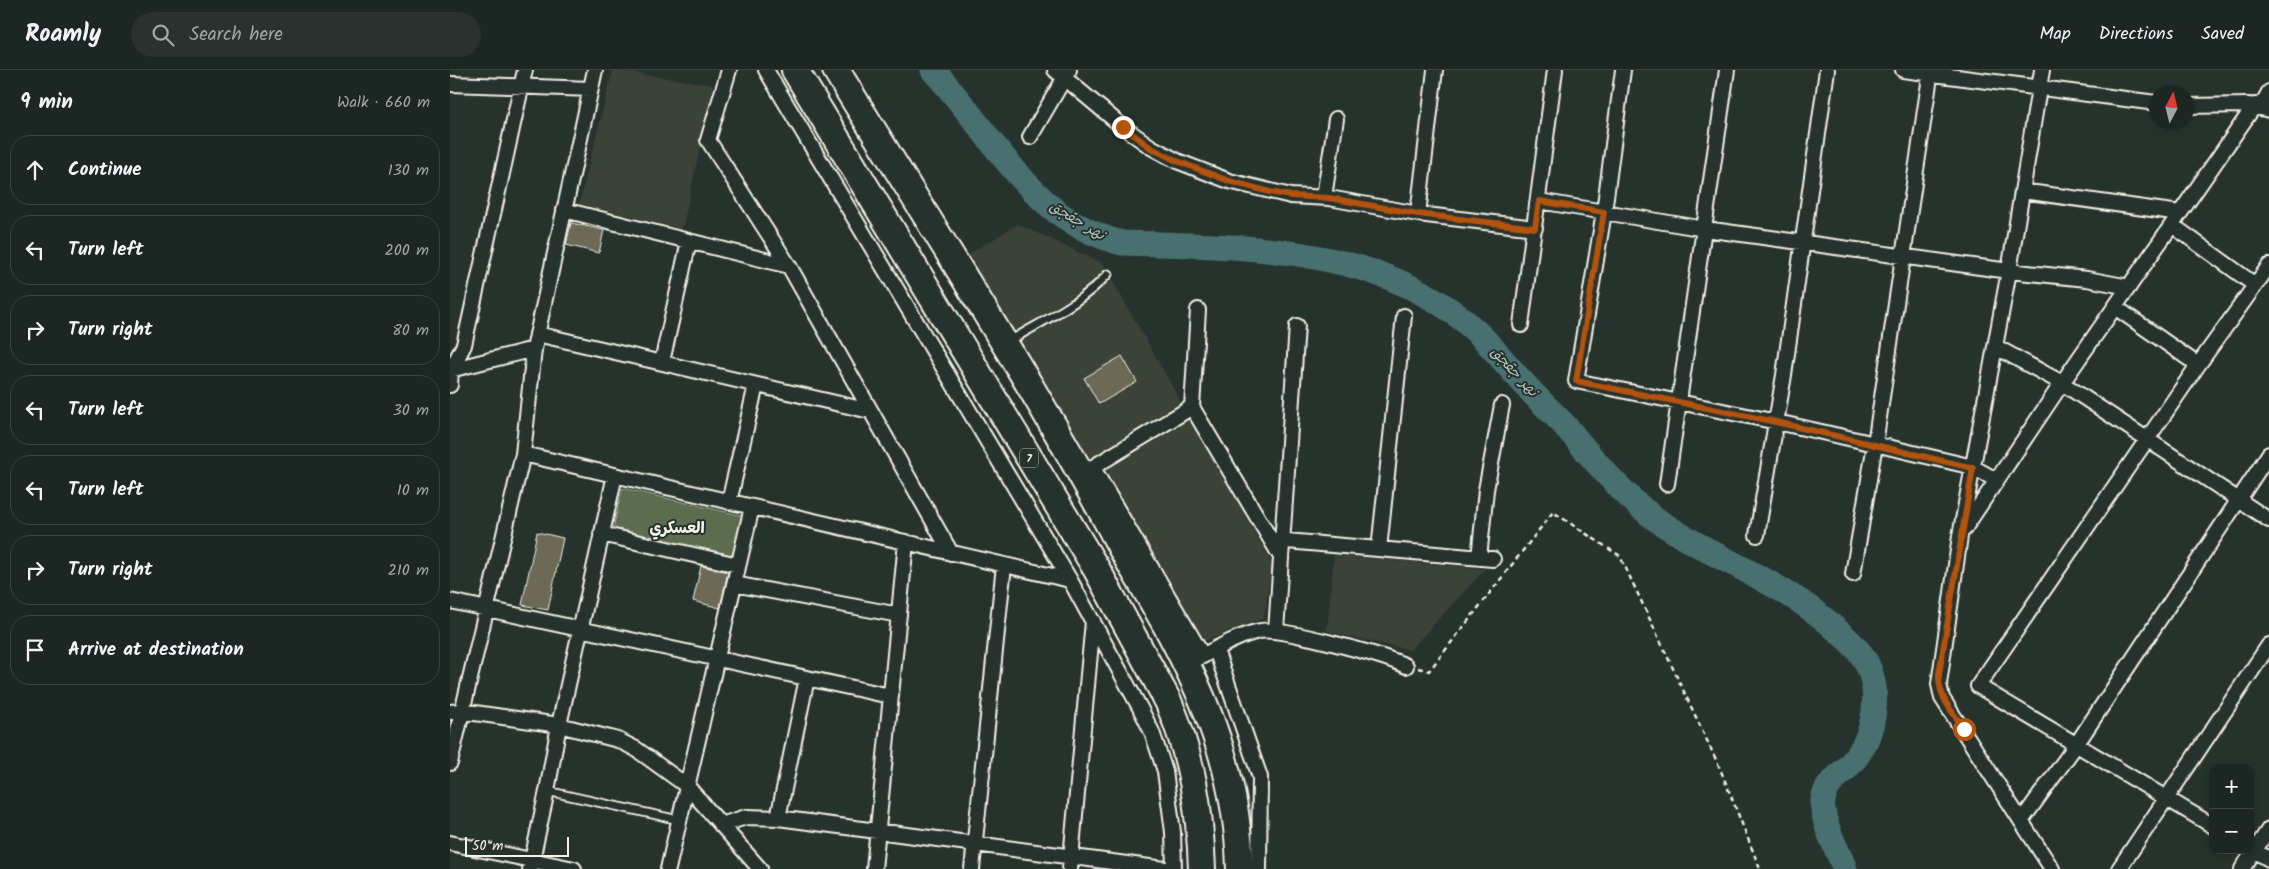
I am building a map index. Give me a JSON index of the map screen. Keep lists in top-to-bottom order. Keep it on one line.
{"streets":{"highway":["7"]},"districts":["العسكري"],"water":["نهر جقجق"],"scale_bar":"50 m","north":"top","page":{"header":"Roamly","search":"Search here","nav":["Map","Directions","Saved"],"heading":["9 min","Walk · 660 m"],"list":[["Continue","130 m"],["Turn left","200 m"],["Turn right","80 m"],["Turn left","30 m"],["Turn left","10 m"],["Turn right","210 m"],"Arrive at destination"],"map_buttons":["+","−"],"scale":"50 m"}}
